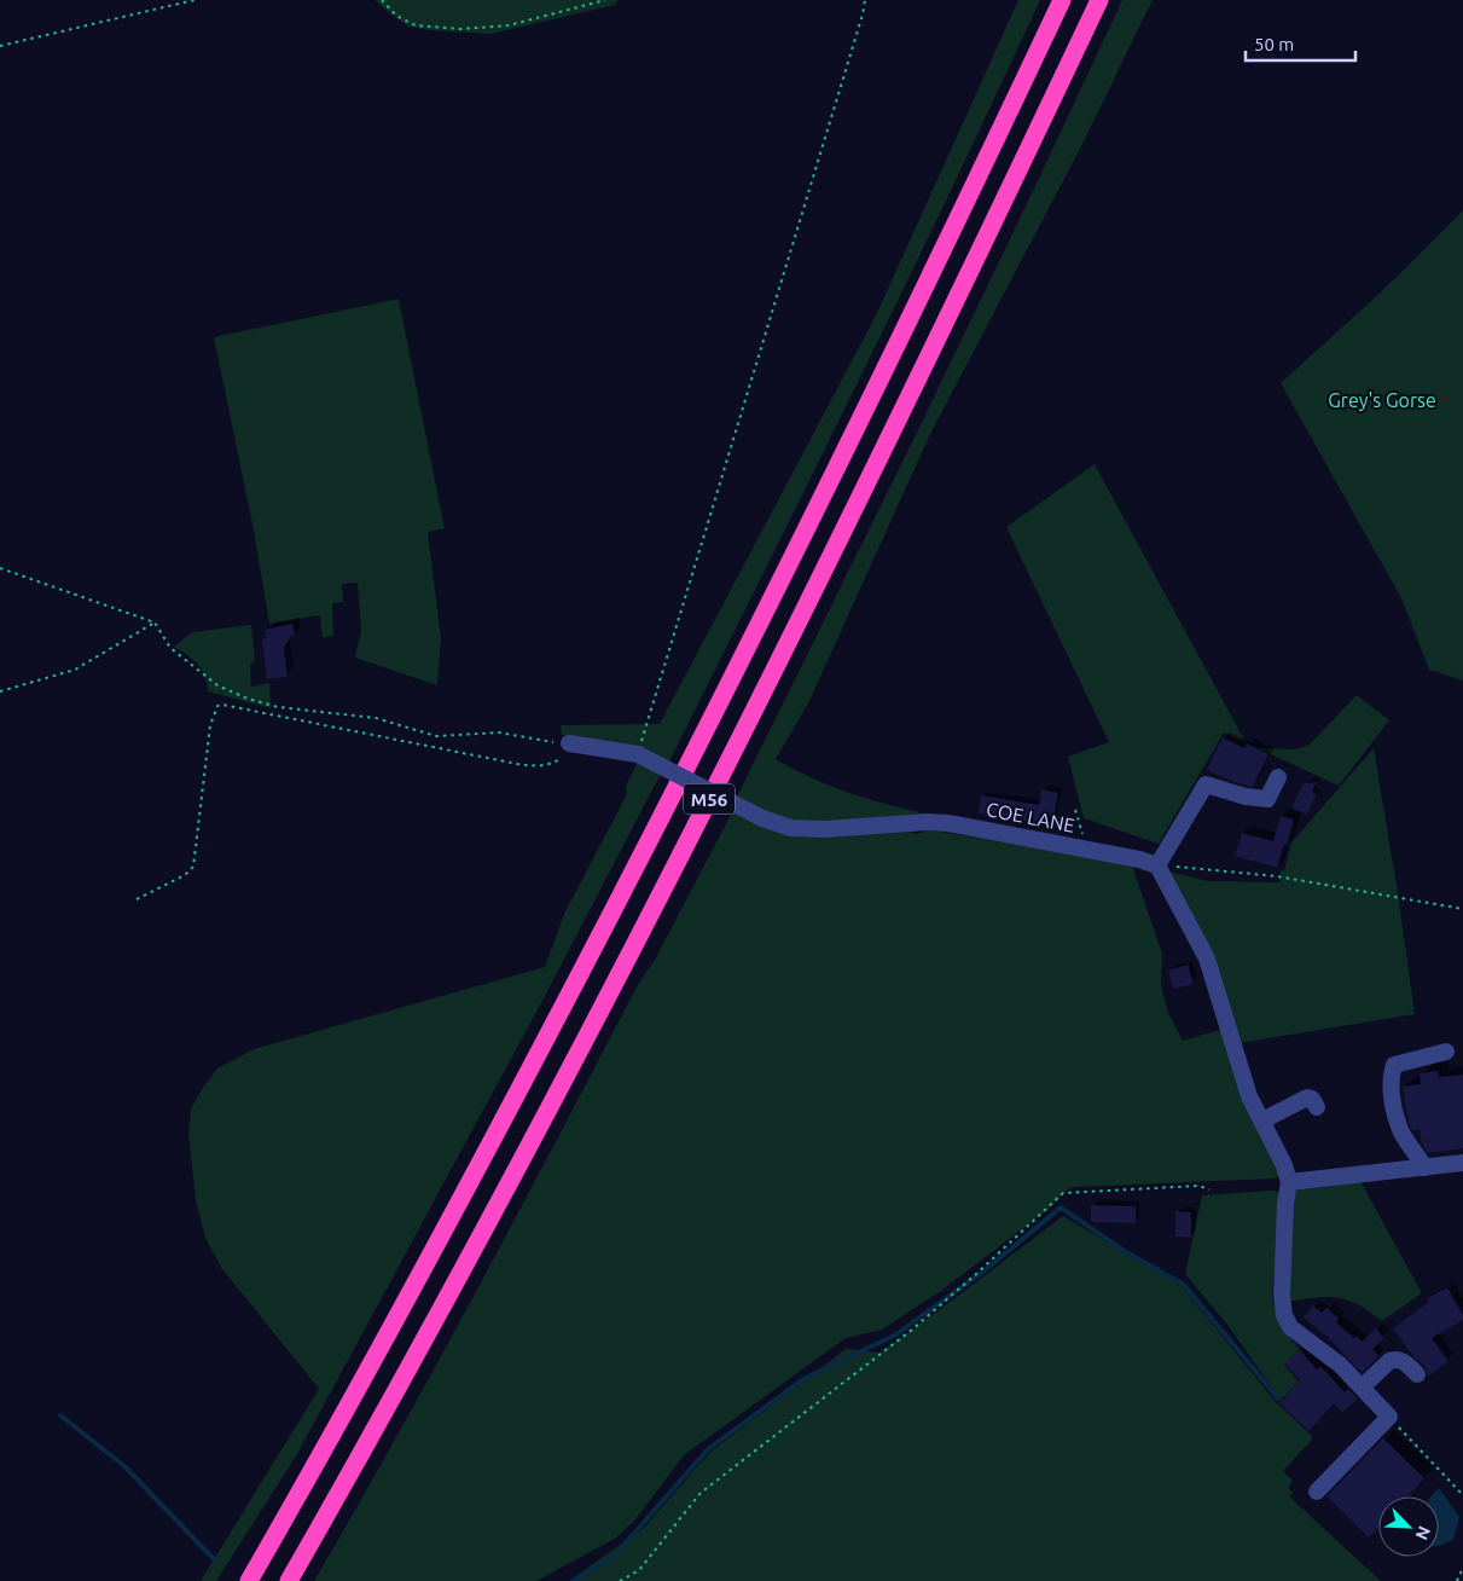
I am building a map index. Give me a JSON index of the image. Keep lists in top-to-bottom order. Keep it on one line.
{"streets":{"highway":["M56"],"street":["COE LANE"]},"parks":["Grey's Gorse"],"scale_bar":"50 m","north":"bottom right"}
